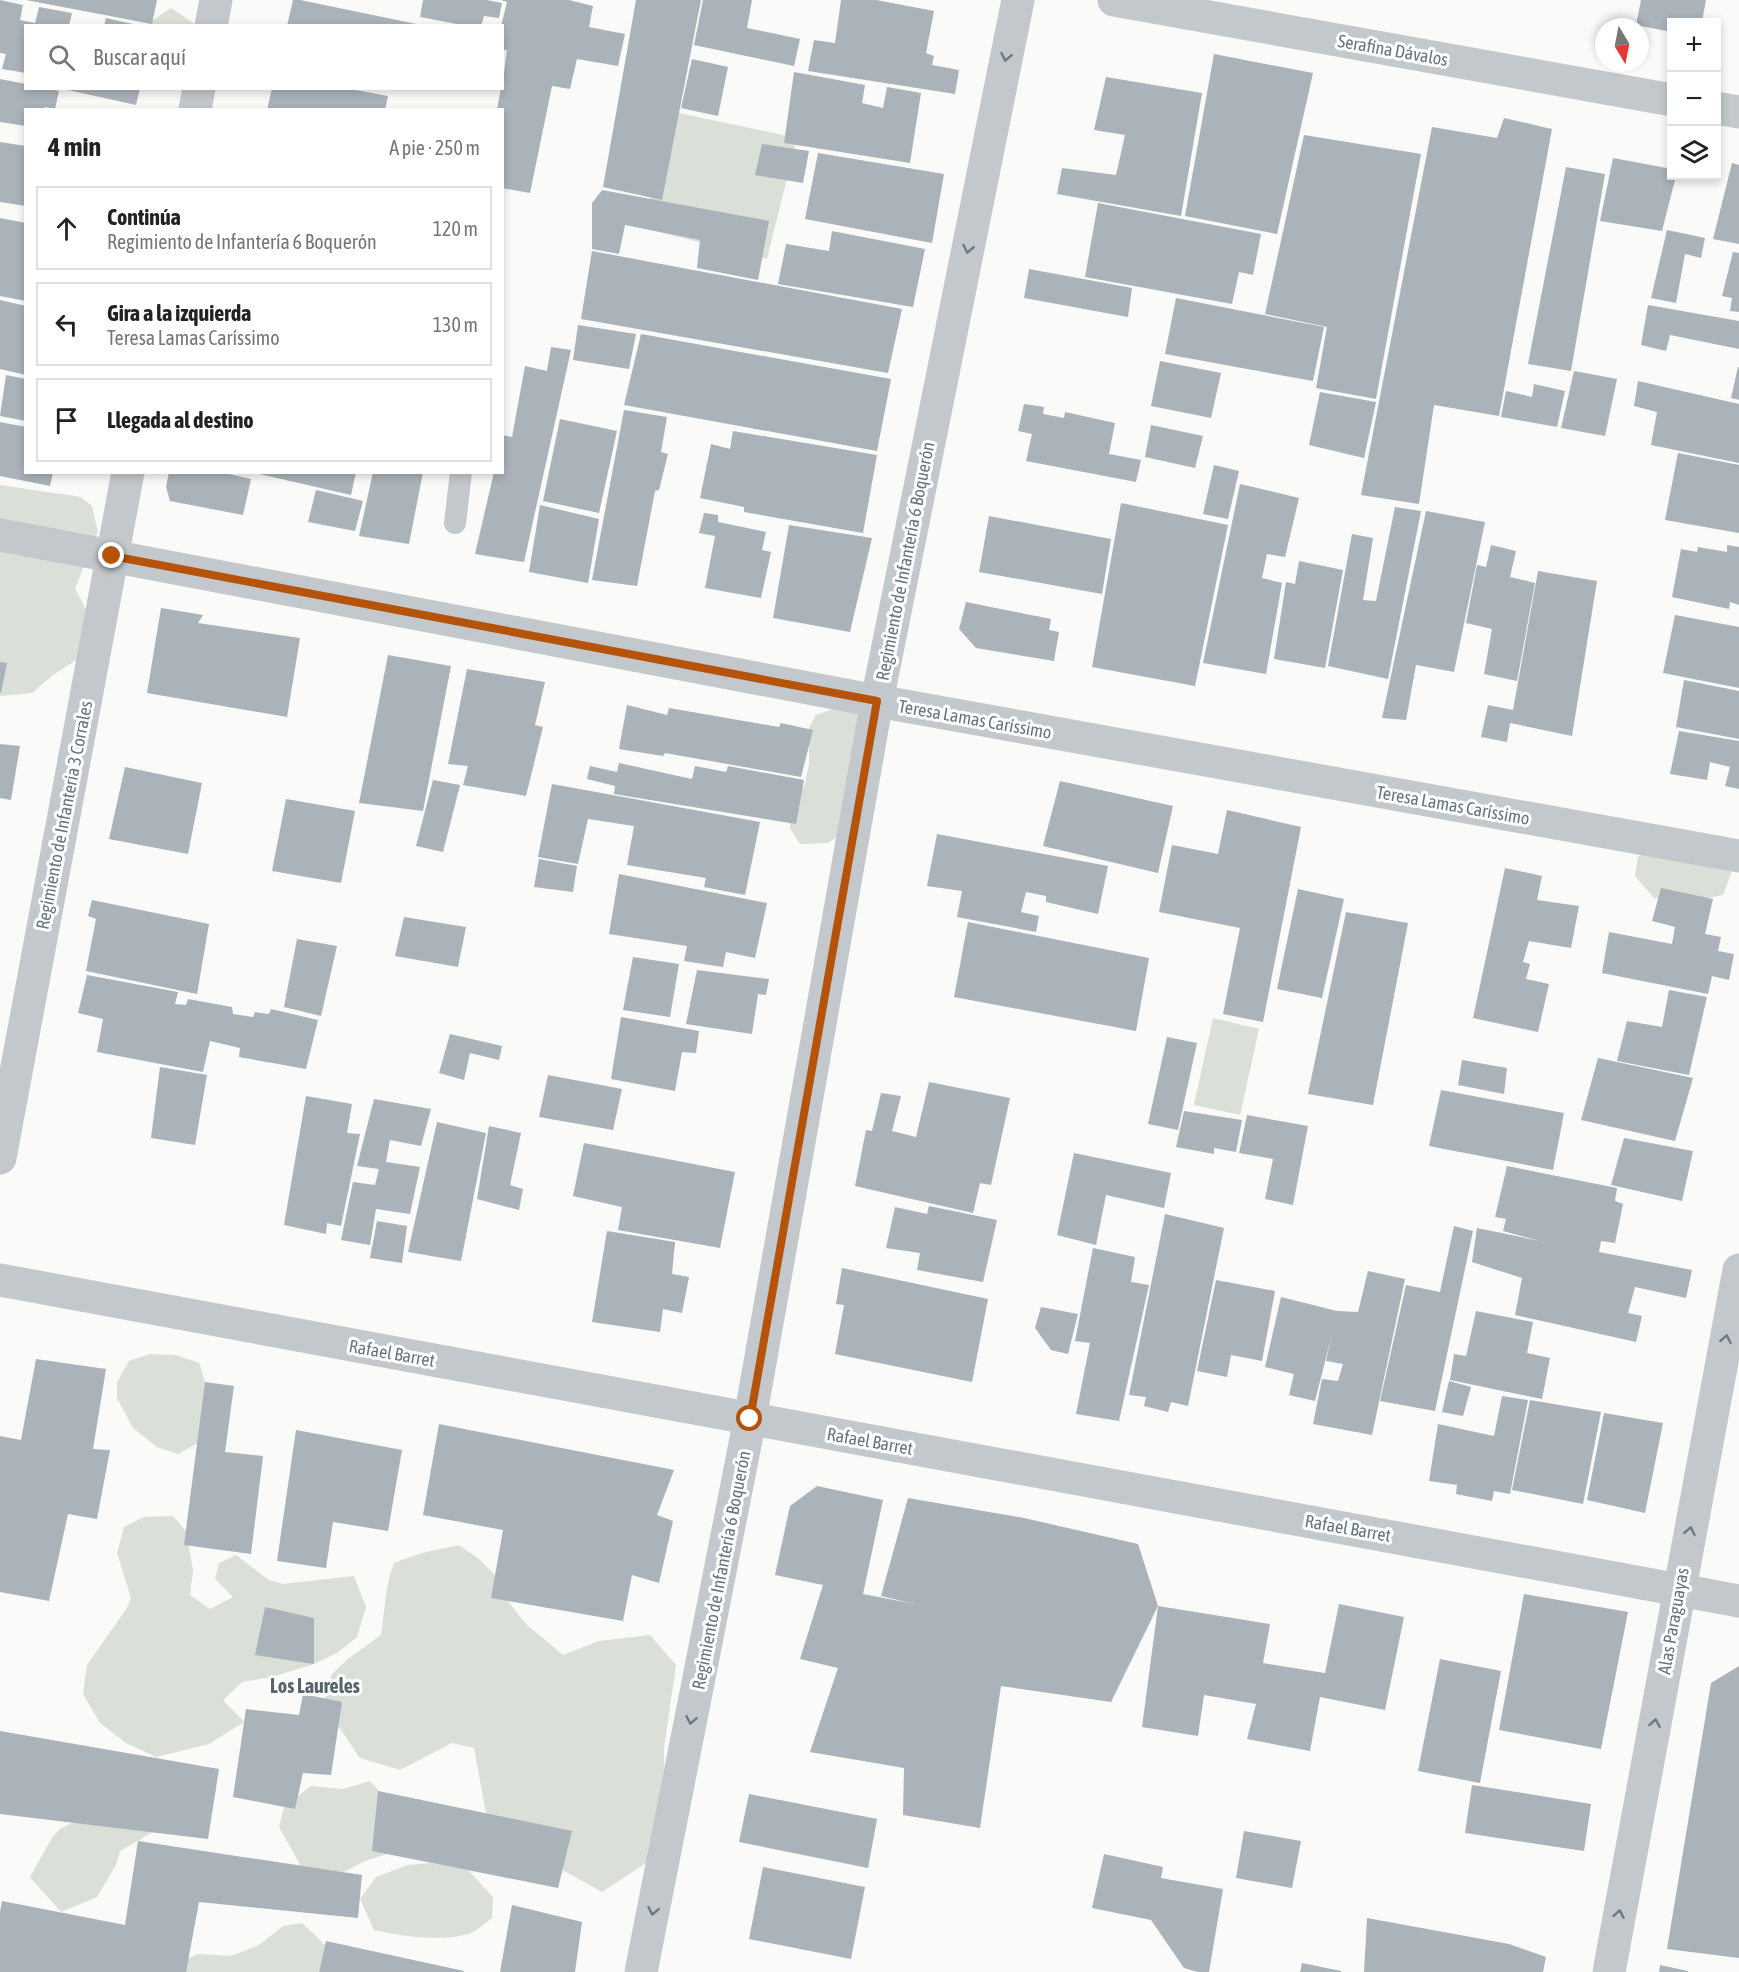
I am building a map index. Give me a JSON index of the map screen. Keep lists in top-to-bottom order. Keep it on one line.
{"streets":{"street":["Serafina Dávalos","Regimiento de Infantería 6 Boquerón","Teresa Lamas Caríssimo","Regimiento de Infanteria 3 Corrales","Rafael Barret","Alas Paraguayas"]},"crossings":[["Regimiento de Infantería 6 Boquerón","Teresa Lamas Caríssimo"],["Regimiento de Infantería 6 Boquerón","Rafael Barret"],["Teresa Lamas Caríssimo","Regimiento de Infanteria 3 Corrales"],["Rafael Barret","Alas Paraguayas"]],"one_way":["Regimiento de Infantería 6 Boquerón","Alas Paraguayas"],"districts":["Los Laureles"],"north":"bottom","page":{"map_buttons":["+","−"],"search":"Buscar aquí","heading":["4 min","A pie · 250 m"],"list":[["Continúa","Regimiento de Infantería 6 Boquerón","120 m"],["Gira a la izquierda","Teresa Lamas Caríssimo","130 m"],"Llegada al destino"]}}
